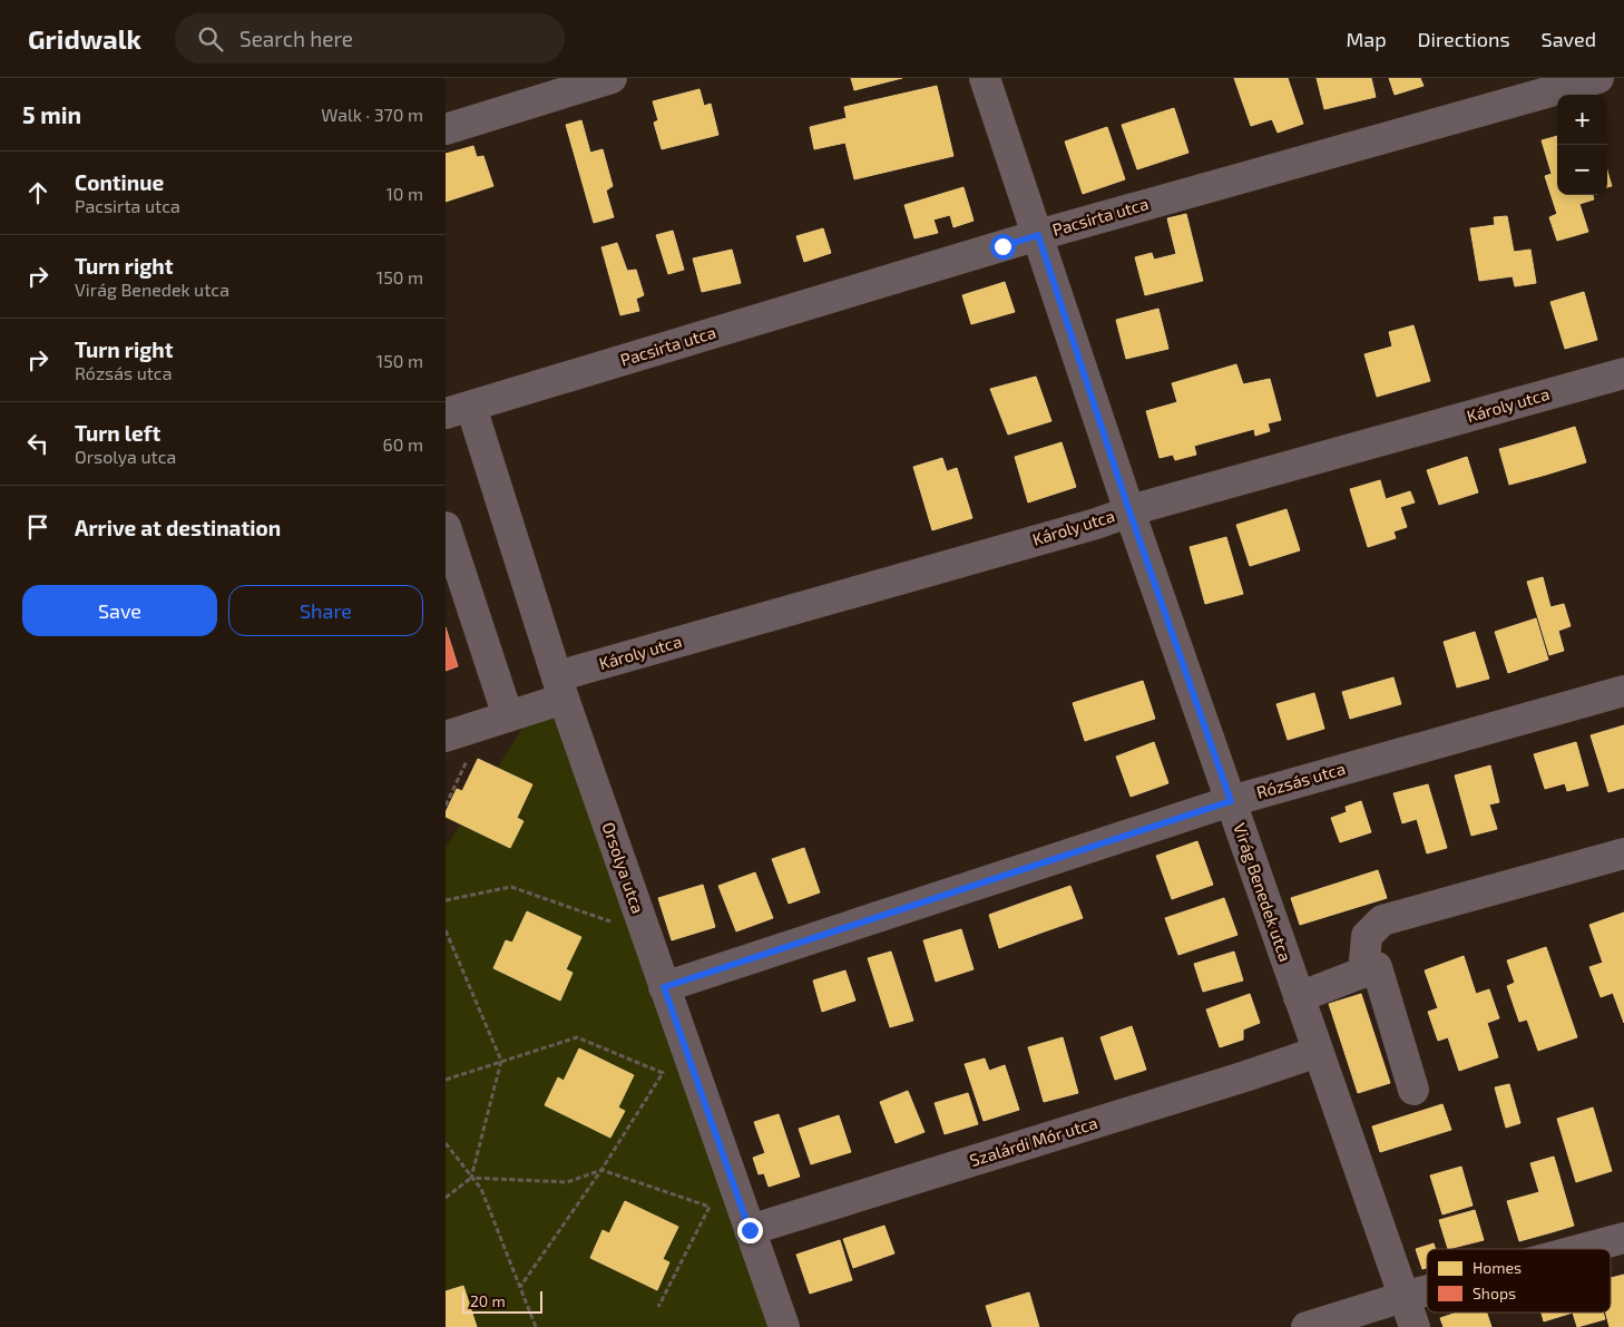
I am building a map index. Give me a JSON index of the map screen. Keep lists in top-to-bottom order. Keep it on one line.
{"streets":{"street":["Pacsirta utca","Károly utca","Rózsás utca","Orsolya utca","Virág Benedek utca","Szalárdi Mór utca"]},"crossings":[["Pacsirta utca","Orsolya utca"],["Pacsirta utca","Virág Benedek utca"],["Károly utca","Orsolya utca"],["Károly utca","Virág Benedek utca"],["Rózsás utca","Orsolya utca"],["Rózsás utca","Virág Benedek utca"],["Orsolya utca","Szalárdi Mór utca"],["Virág Benedek utca","Szalárdi Mór utca"]],"legend":["Homes","Shops"],"scale_bar":"20 m","page":{"header":"Gridwalk","search":"Search here","nav":["Map","Directions","Saved"],"heading":["5 min","Walk · 370 m"],"map_buttons":["+","−"],"list":[["Continue","Pacsirta utca","10 m"],["Turn right","Virág Benedek utca","150 m"],["Turn right","Rózsás utca","150 m"],["Turn left","Orsolya utca","60 m"],"Arrive at destination"],"buttons":["Save","Share"],"scale":"20 m"}}
